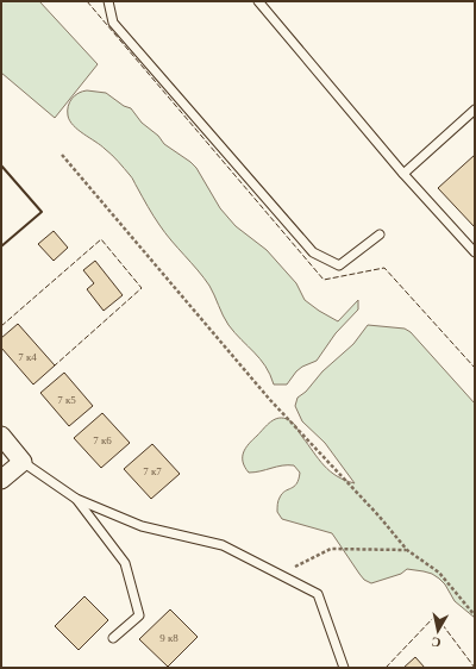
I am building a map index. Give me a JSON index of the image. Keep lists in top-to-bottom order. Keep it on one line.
{"house_numbers":["7 к4","7 к5","7 к6","7 к7","9 к8"],"north":"bottom"}
